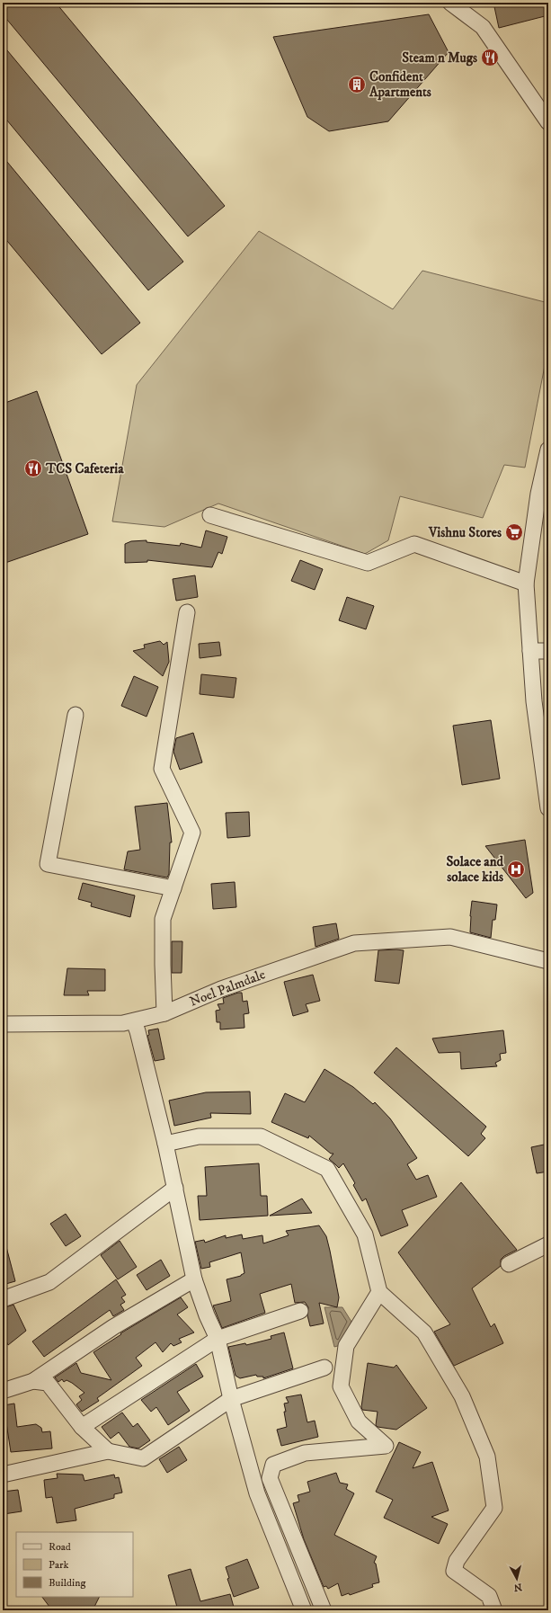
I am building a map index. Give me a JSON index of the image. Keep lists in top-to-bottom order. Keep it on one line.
{"streets":{"street":["Noel Palmdale"]},"places":{"restaurant":["Steam n Mugs","TCS Cafeteria"],"building":["Confident Apartments"],"supermarket":["Vishnu Stores"],"hospital":["Solace and solace kids"]},"legend":["Road","Park","Building"],"north":"bottom"}
